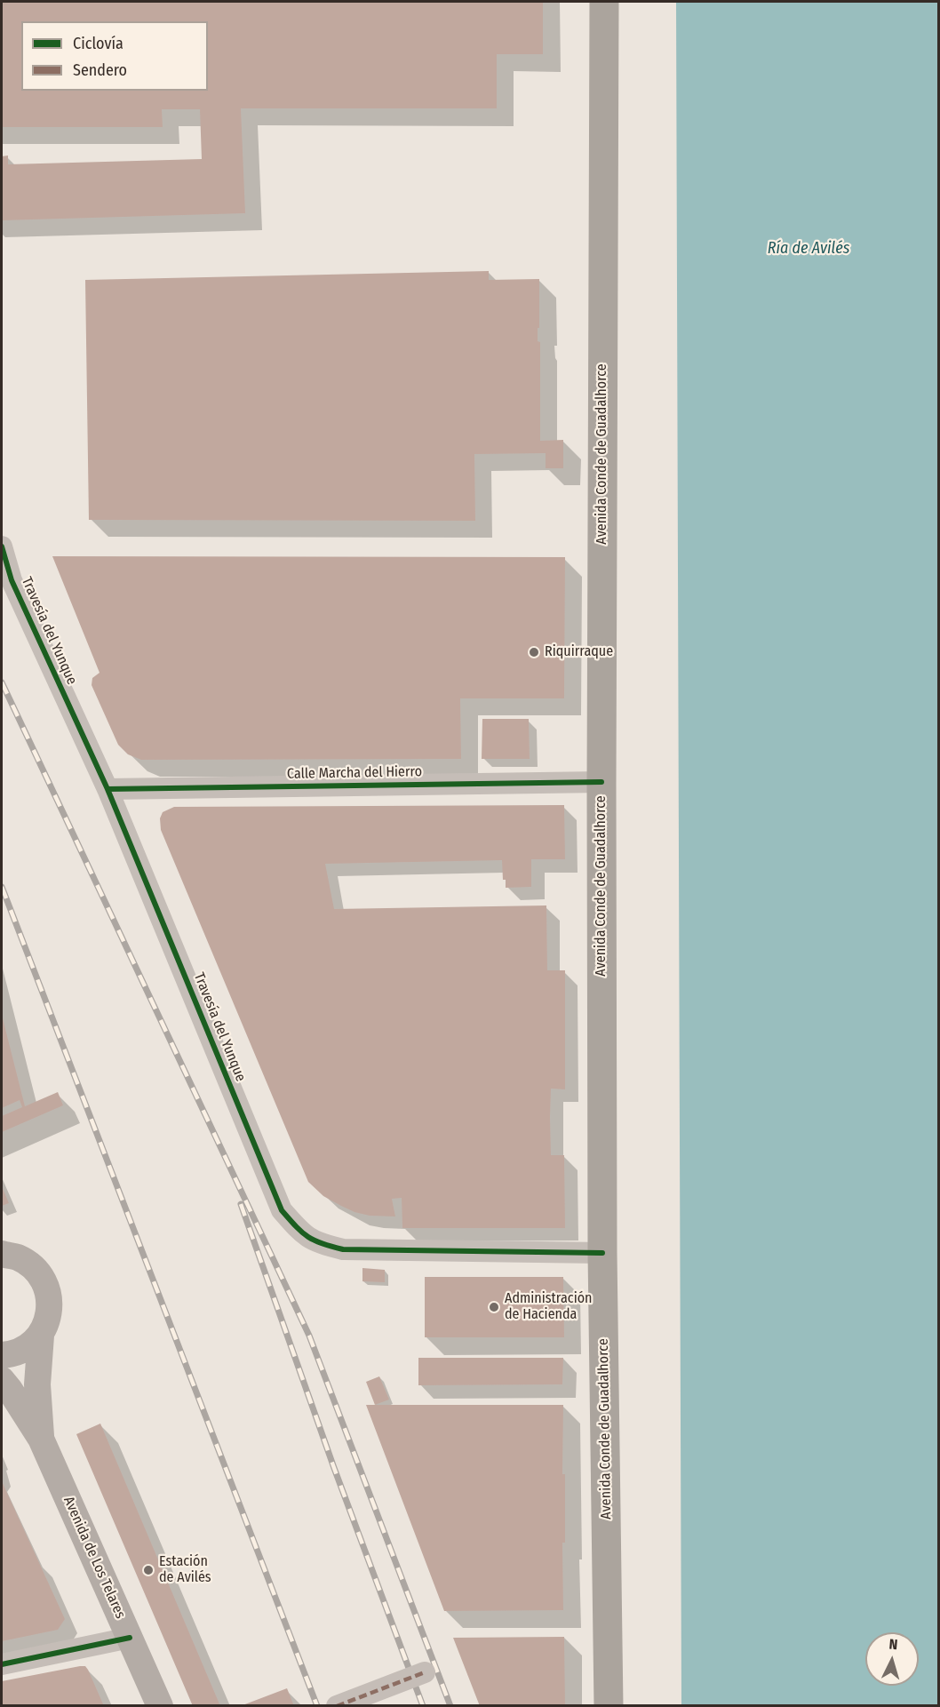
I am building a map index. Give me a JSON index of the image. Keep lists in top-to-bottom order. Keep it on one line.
{"streets":{"highway":["Avenida Conde de Guadalhorce"],"main road":["Avenida de Los Telares"],"street":["Travesía del Yunque","Calle Marcha del Hierro"]},"crossings":[["Avenida Conde de Guadalhorce","Travesía del Yunque"],["Avenida Conde de Guadalhorce","Calle Marcha del Hierro"],["Travesía del Yunque","Calle Marcha del Hierro"]],"water":["Ría de Avilés"],"places":["Riquirraque","Administración de Hacienda","Estación de Avilés"],"legend":["Ciclovía","Sendero"],"north":"top"}
